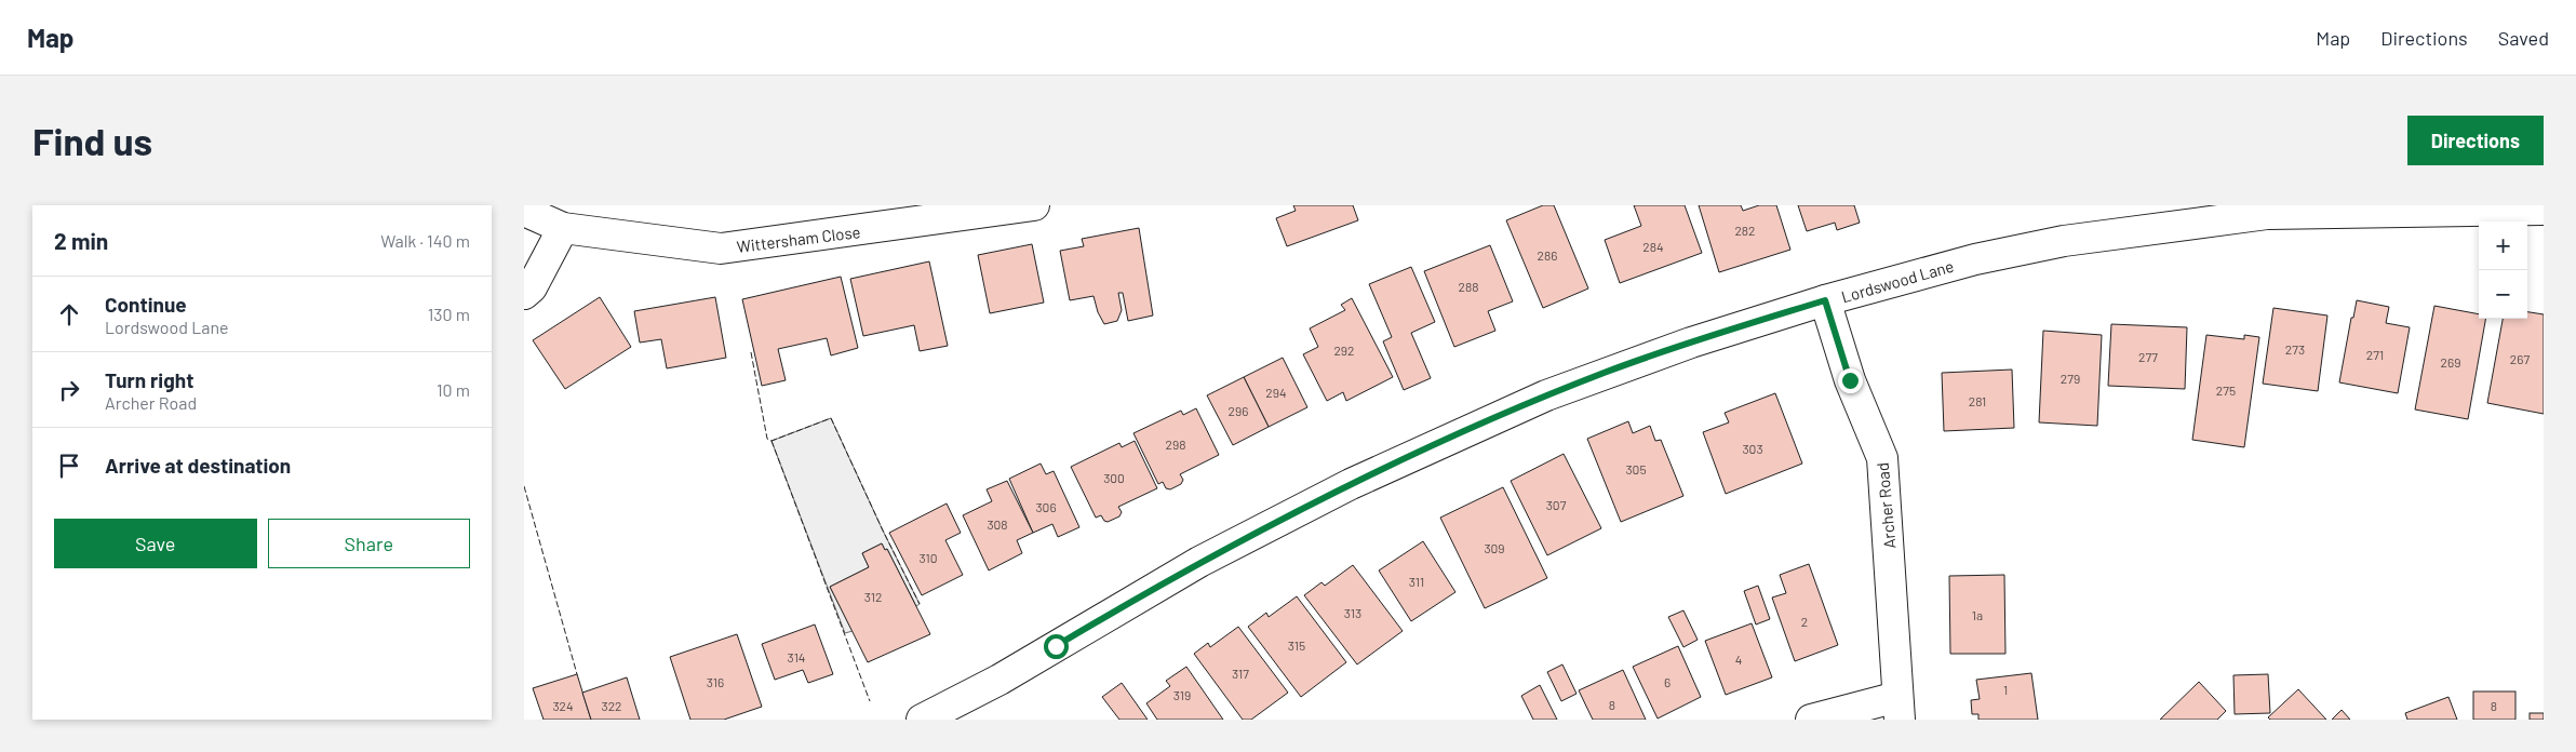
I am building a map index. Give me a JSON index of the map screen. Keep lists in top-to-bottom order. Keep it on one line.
{"streets":{"street":["Wittersham Close","Lordswood Lane","Archer Road"]},"crossings":[["Lordswood Lane","Archer Road"]],"house_numbers":["282","284","286","288","273","292","271","277","267","269","279","275","294","281","296","298","303","305","300","307","306","308","309","310","311","312","313","1a","2","315","314","4","317","316","6","1","319","8","324","322","8"],"page":{"header":"Map","nav":["Map","Directions","Saved"],"buttons":["Directions",["Save","Share"]],"title":"Find us","heading":["2 min","Walk · 140 m"],"map_buttons":["+","−"],"list":[["Continue","Lordswood Lane","130 m"],["Turn right","Archer Road","10 m"],"Arrive at destination"]}}
